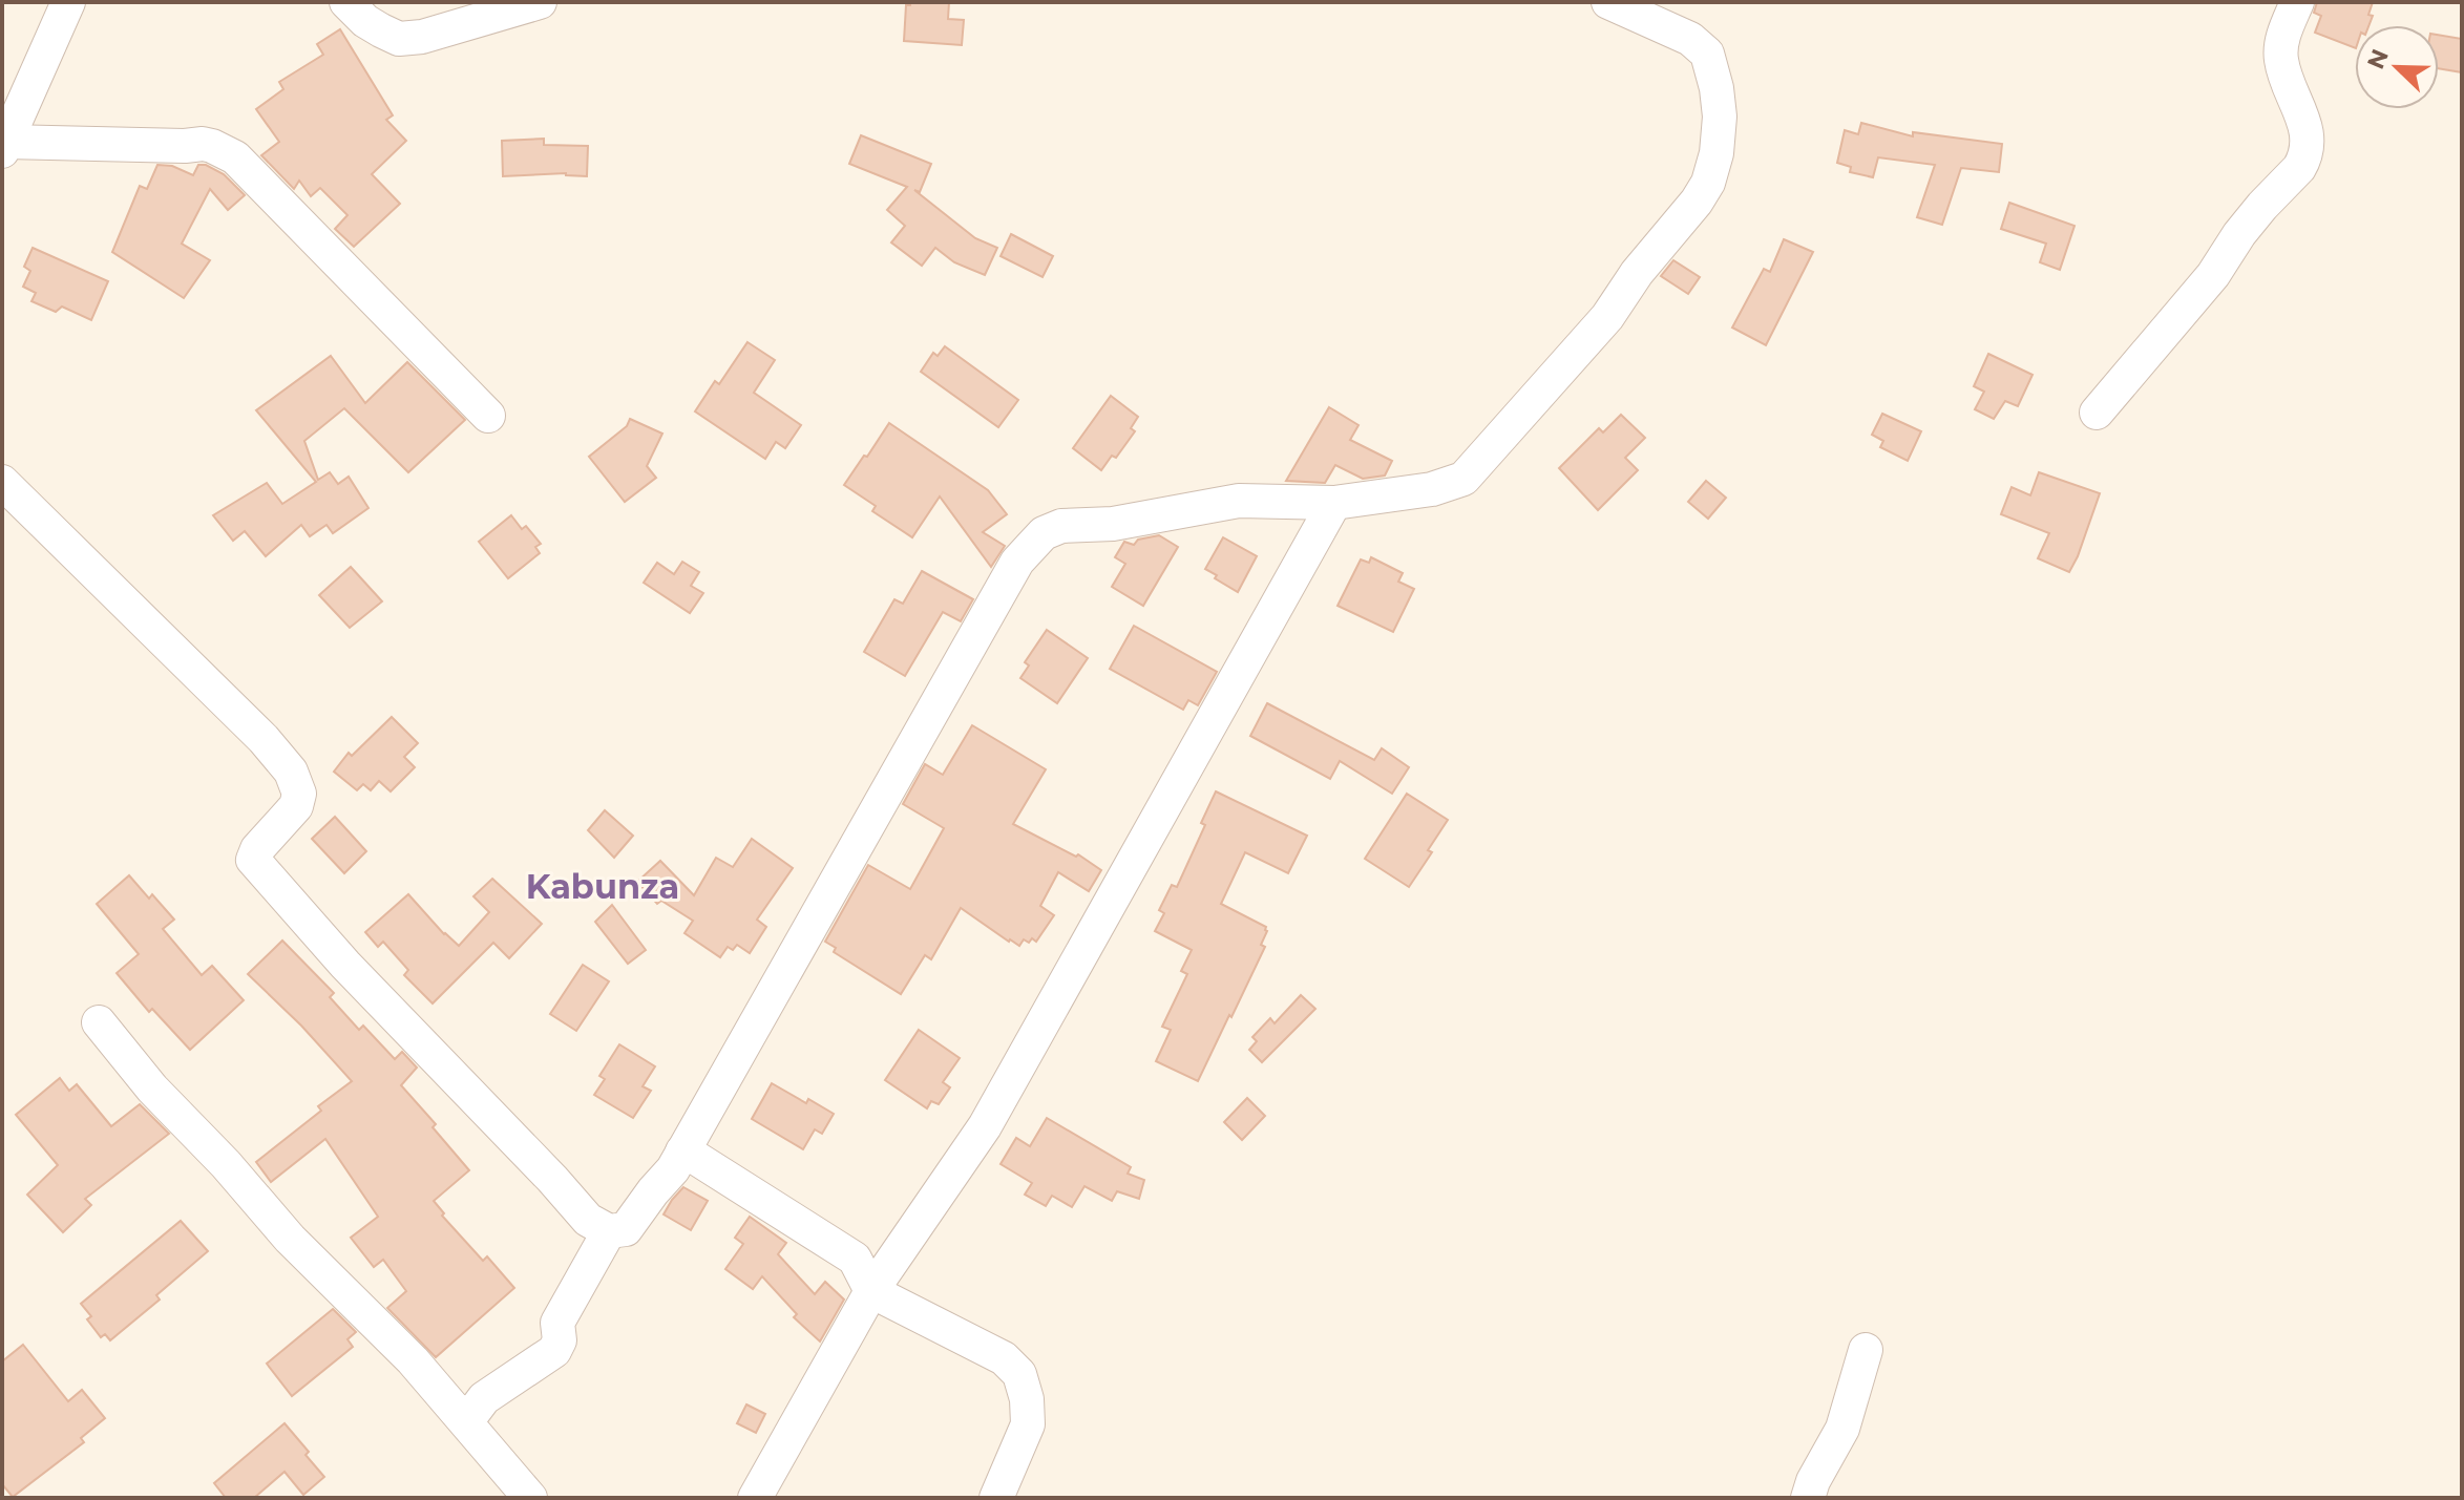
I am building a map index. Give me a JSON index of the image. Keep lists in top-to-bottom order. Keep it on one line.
{"districts":["Kabunza"],"north":"top left"}
